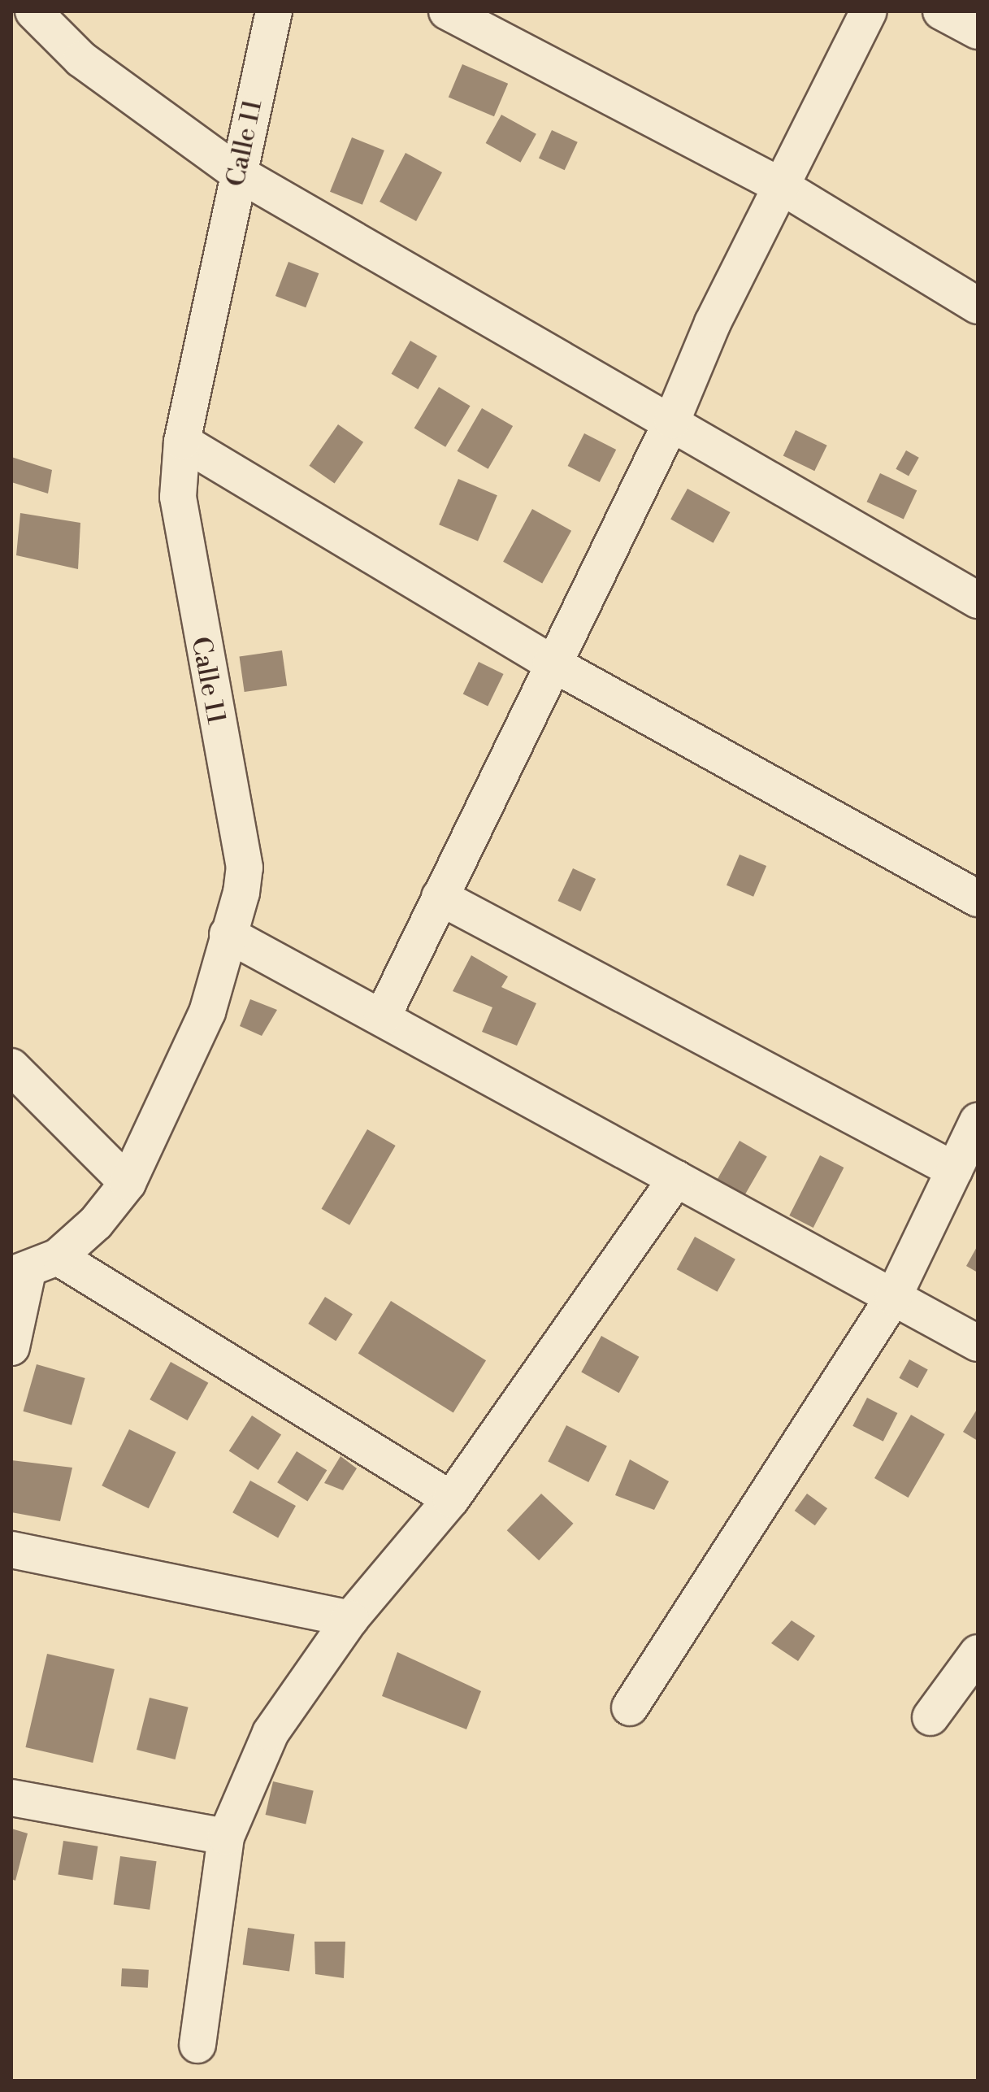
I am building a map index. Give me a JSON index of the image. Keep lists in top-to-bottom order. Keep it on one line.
{"streets":{"street":["Calle 11"]}}
